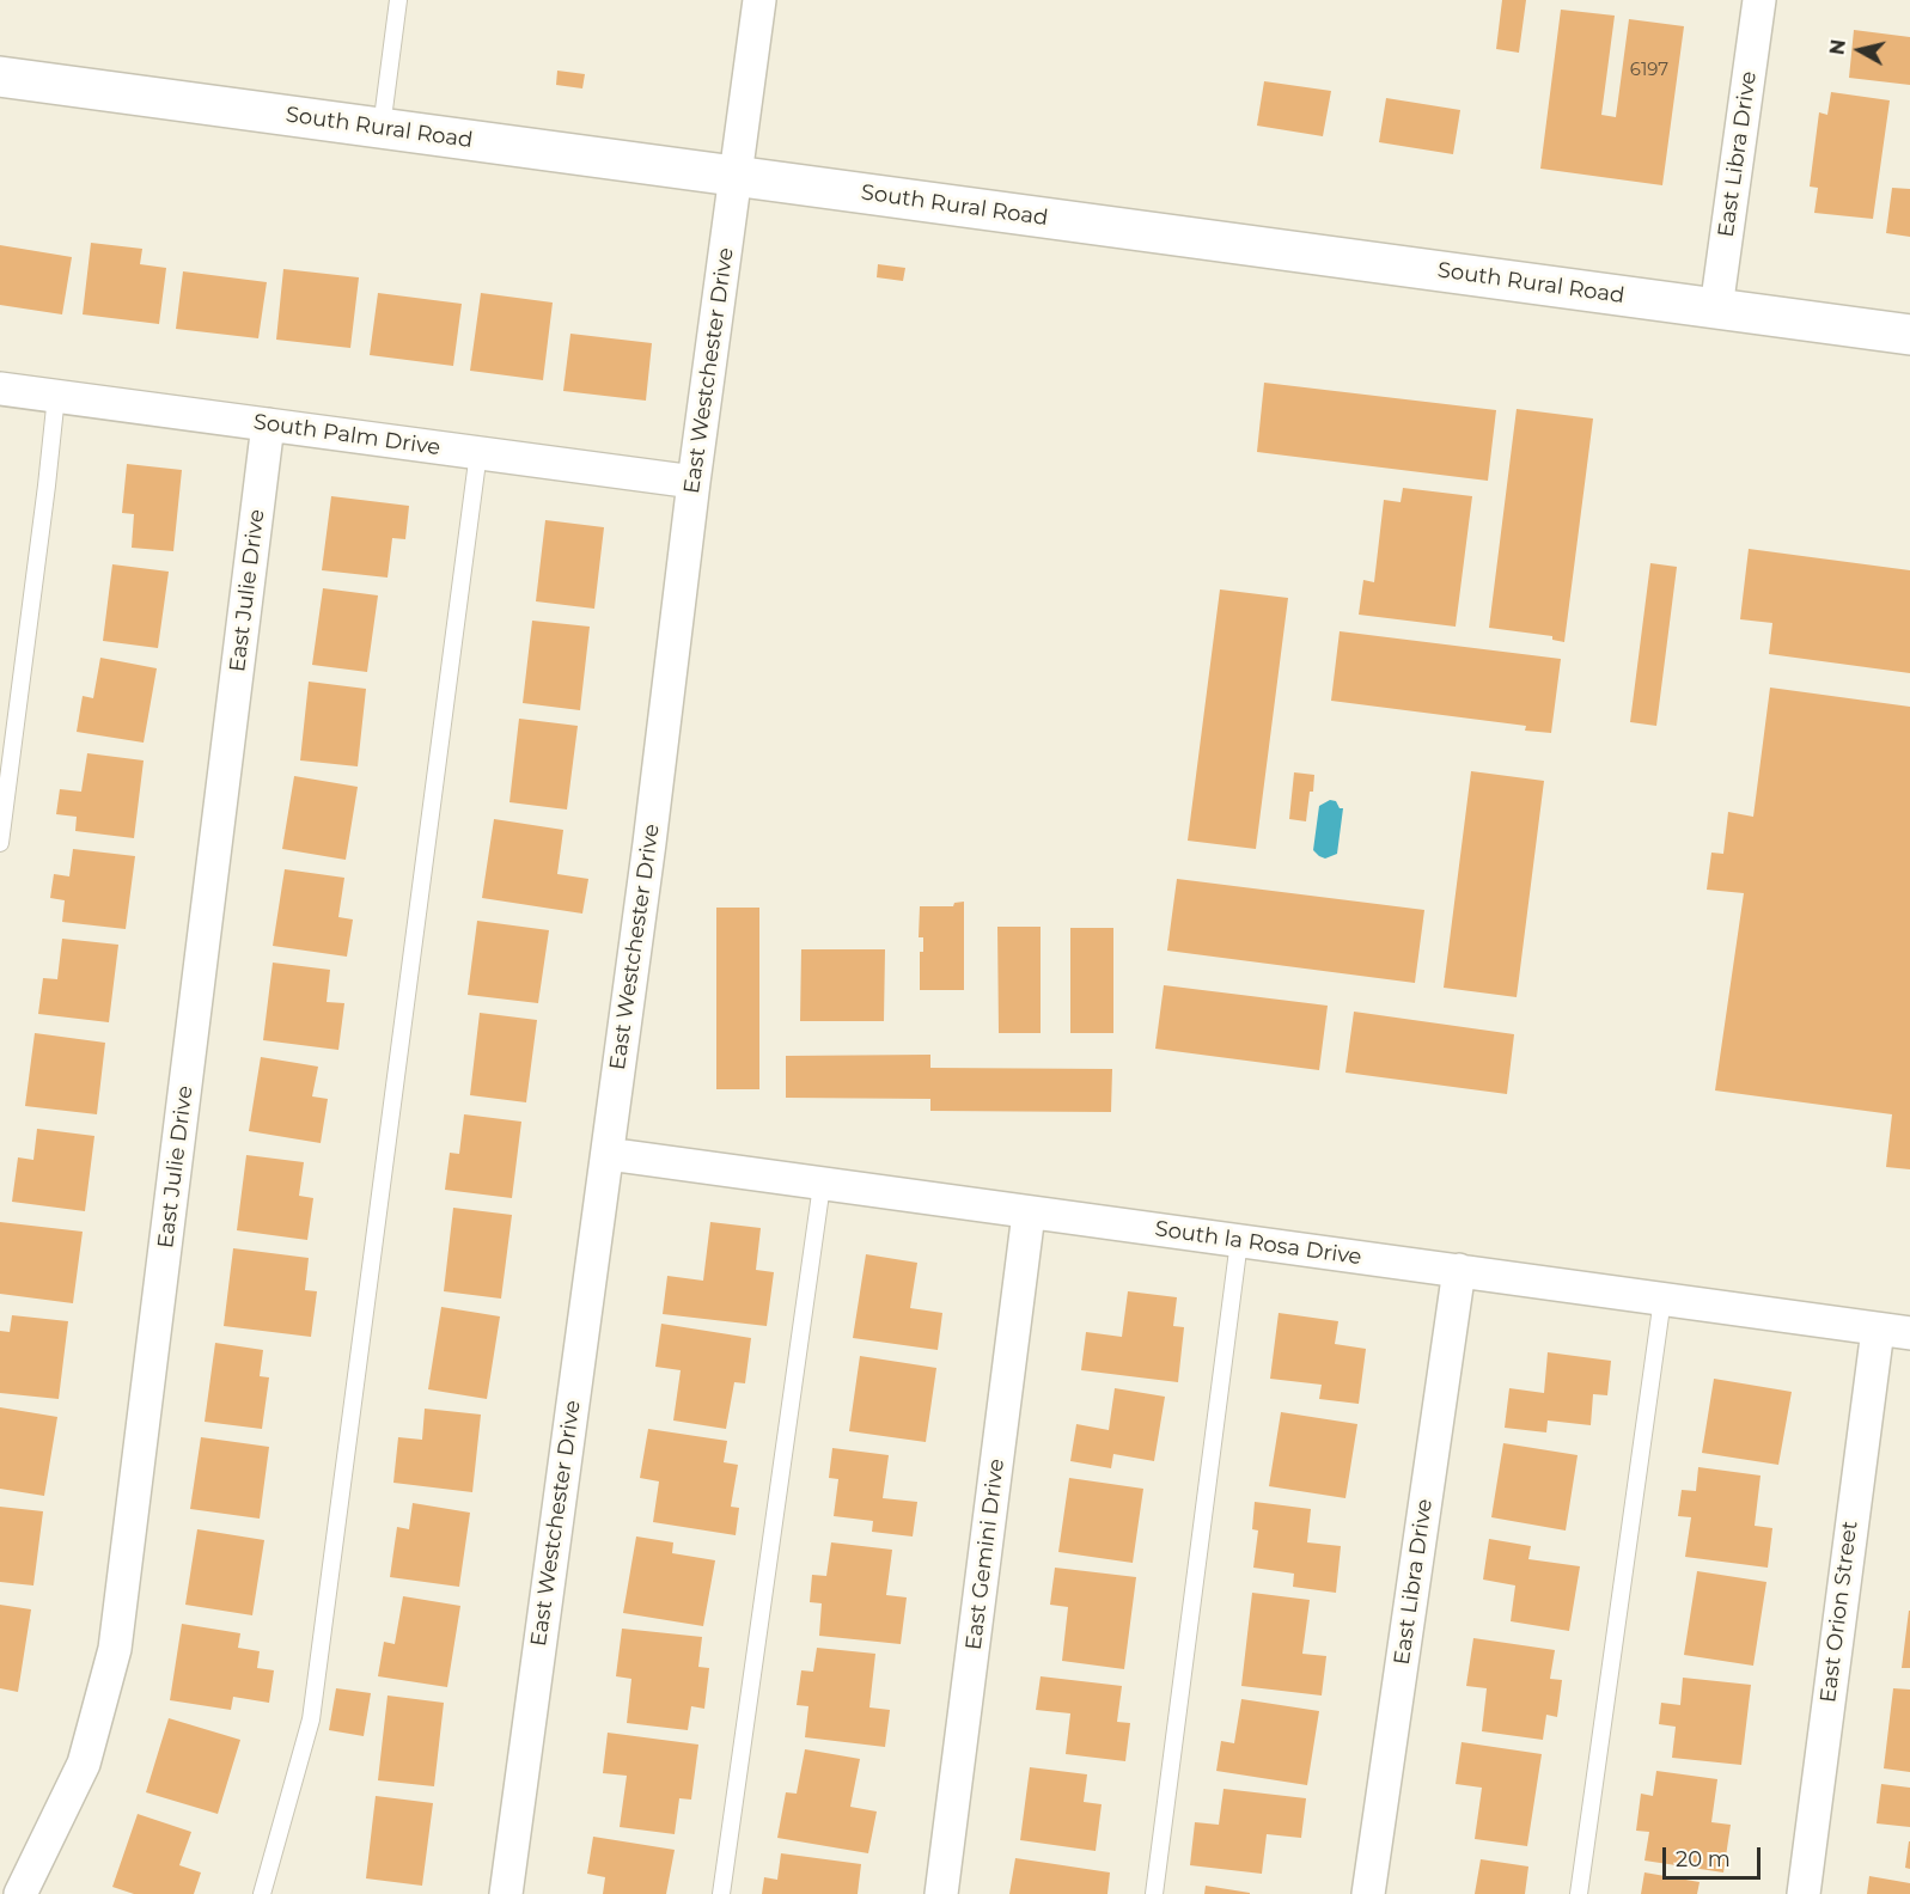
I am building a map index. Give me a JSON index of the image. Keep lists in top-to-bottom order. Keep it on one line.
{"streets":{"main road":["South Rural Road"],"street":["East Libra Drive","East Westchester Drive","South Palm Drive","East Julie Drive","South la Rosa Drive","East Gemini Drive","East Orion Street"]},"crossings":[["South Rural Road","East Libra Drive"],["South Rural Road","East Westchester Drive"],["East Libra Drive","South la Rosa Drive"],["East Westchester Drive","South Palm Drive"],["East Westchester Drive","South la Rosa Drive"],["South Palm Drive","East Julie Drive"],["South la Rosa Drive","East Gemini Drive"],["South la Rosa Drive","East Orion Street"]],"house_numbers":["6197"],"scale_bar":"20 m","north":"left"}
